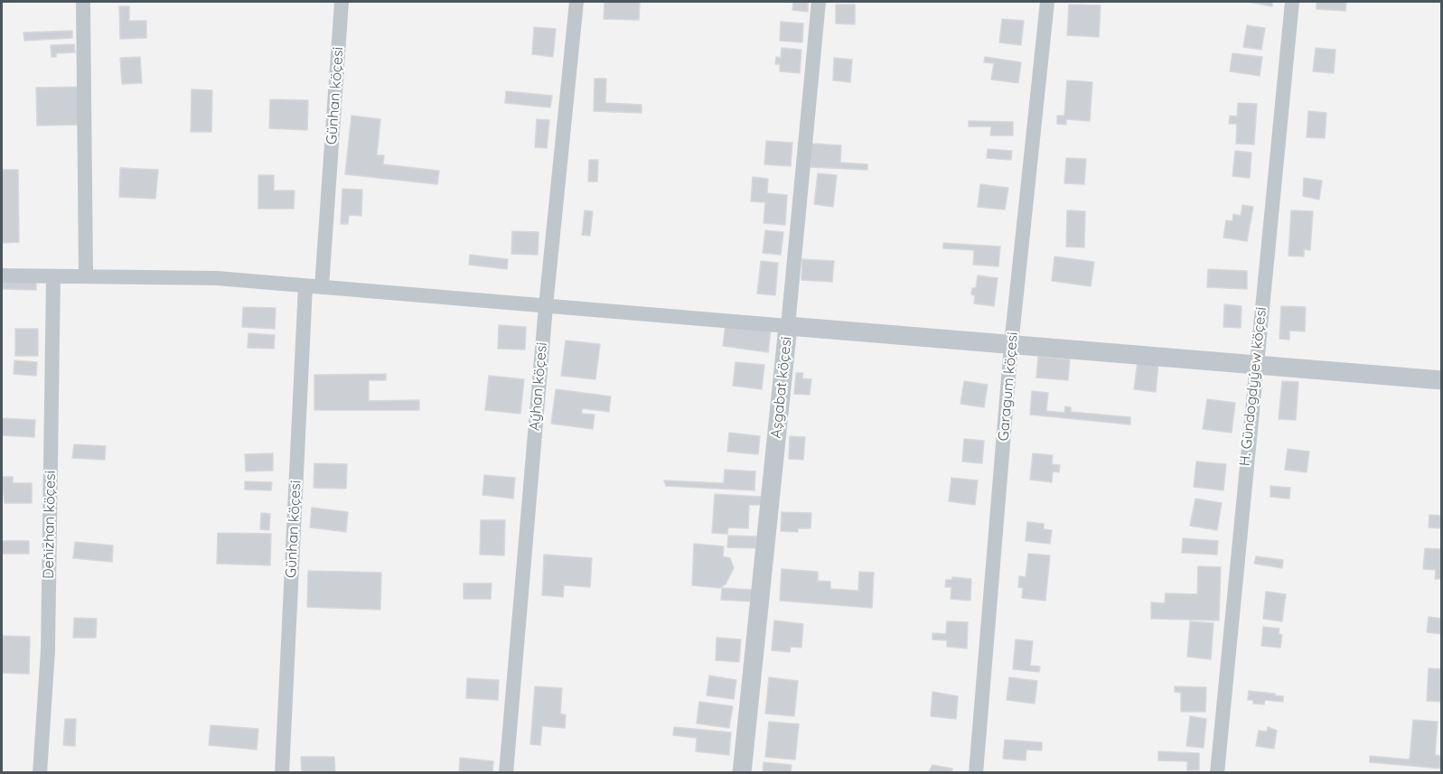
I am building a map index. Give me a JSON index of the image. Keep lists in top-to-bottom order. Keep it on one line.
{"streets":{"street":["Günhan köçesi","Aýhan köçesi","Garagum köçesi","H. Gündogdyýew köçesi","Aşgabat köçesi","Deňizhan köçesi"]}}
